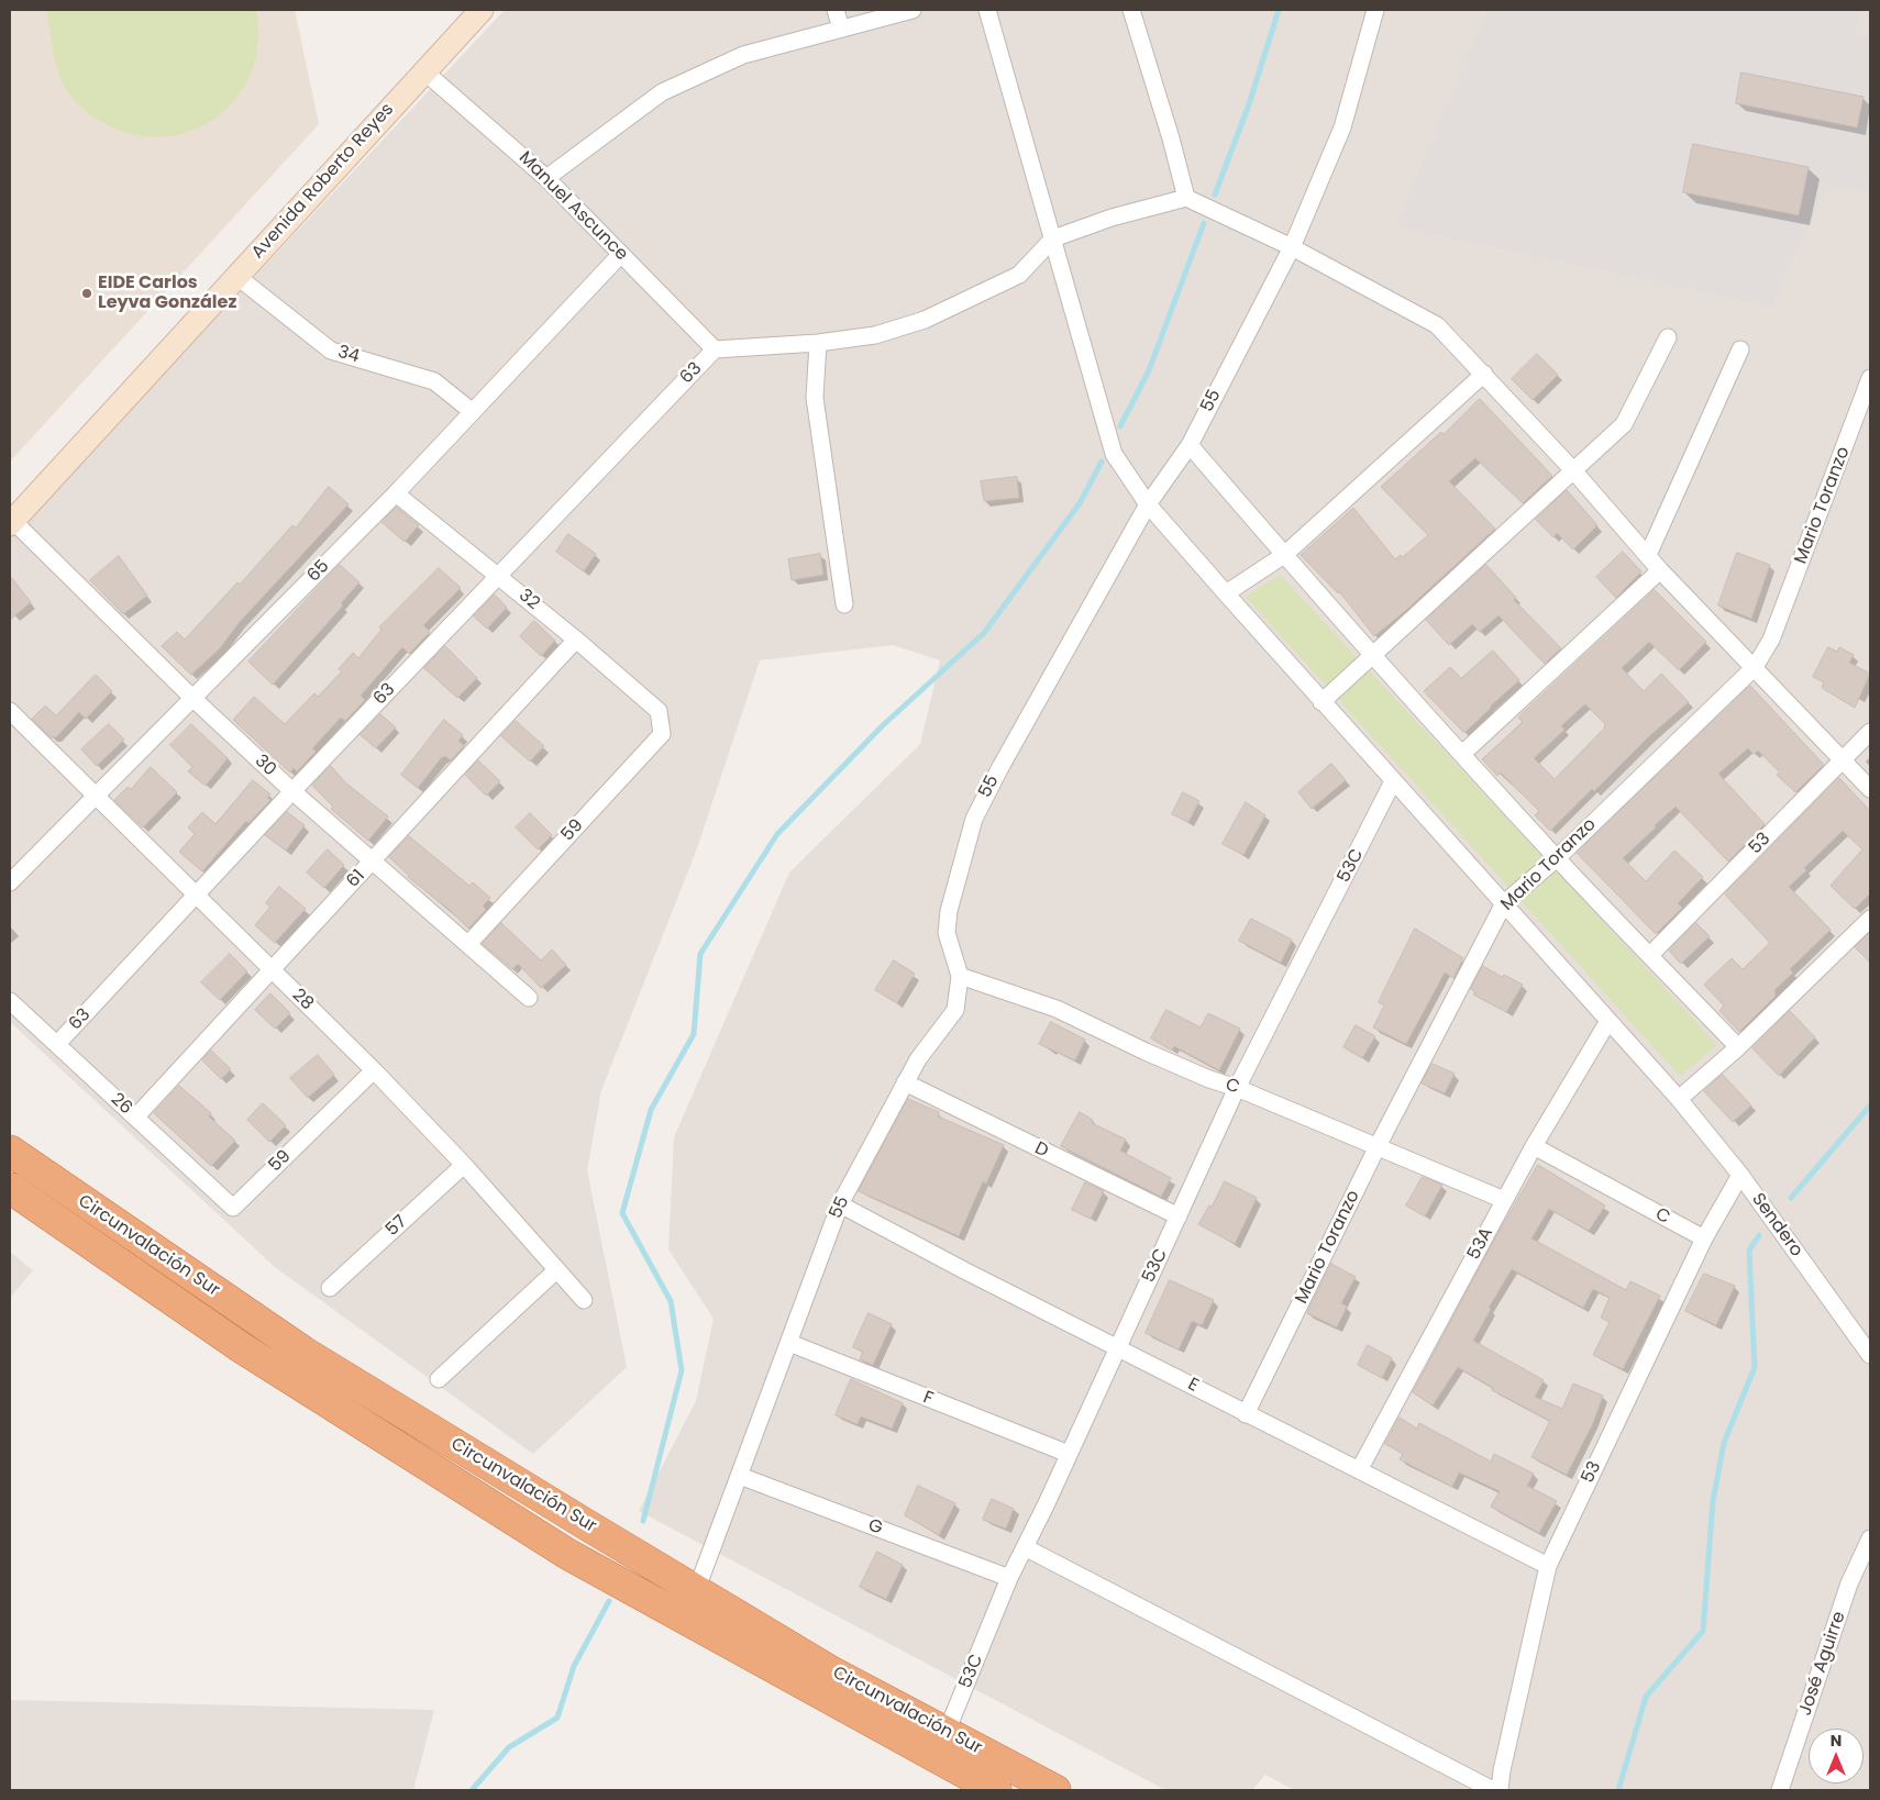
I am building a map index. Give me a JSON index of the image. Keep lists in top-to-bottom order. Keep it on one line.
{"streets":{"highway":["Circunvalación Sur"],"main road":["Avenida Roberto Reyes"],"street":["Manuel Ascunce","34","63","55","Mario Toranzo","65","32","30","59","53","53C","61","28","C","26","D","Sendero","57","53A","E","F","G","José Aguirre"]},"crossings":[["Avenida Roberto Reyes","Manuel Ascunce"],["Avenida Roberto Reyes","34"],["Avenida Roberto Reyes","30"],["Manuel Ascunce","63"],["Manuel Ascunce","65"],["34","65"],["63","32"],["63","30"],["63","28"],["63","26"],["55","C"],["55","D"],["55","Sendero"],["55","Circunvalación Sur"],["55","E"],["55","F"],["55","G"],["Mario Toranzo","C"],["Mario Toranzo","Sendero"],["Mario Toranzo","E"],["65","32"],["65","30"],["65","28"],["32","59"],["32","61"],["30","59"],["30","61"],["59","28"],["59","26"],["53","C"],["53","Sendero"],["53","E"],["53C","C"],["53C","D"],["53C","Sendero"],["53C","Circunvalación Sur"],["53C","E"],["53C","F"],["53C","G"],["61","28"],["61","26"],["28","57"],["C","53A"],["Sendero","53A"],["53A","E"]],"places":["EIDE Carlos Leyva González"],"north":"top"}
